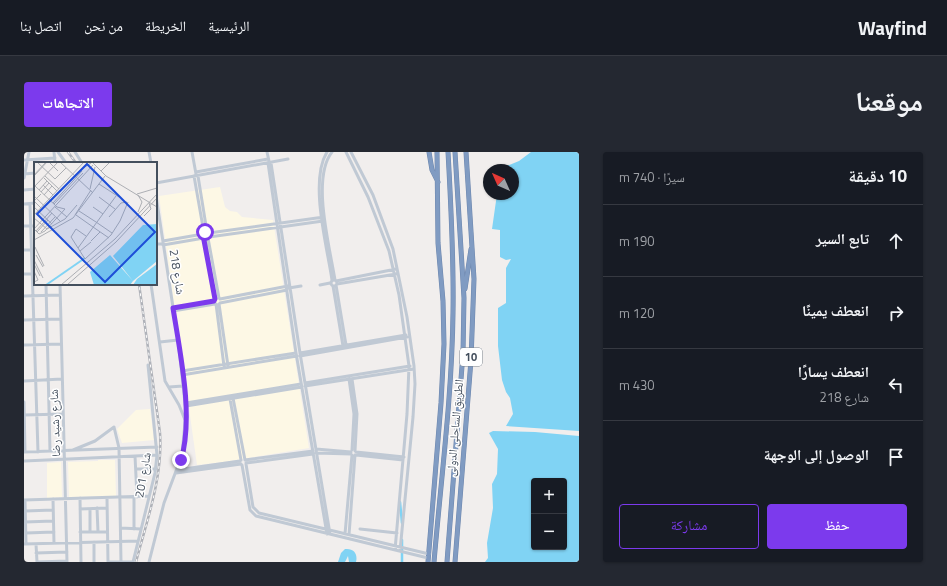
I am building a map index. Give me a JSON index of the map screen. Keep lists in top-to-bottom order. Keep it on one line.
{"streets":{"highway":["10","الطريق الساحلى الدولى"],"street":["شارع 218","شارع رشيد رضا","شارع 201"]},"north":"top left","page":{"header":"Wayfind","nav":["الرئيسية","الخريطة","من نحن","اتصل بنا"],"title":"موقعنا","buttons":["الاتجاهات",["حفظ","مشاركة"]],"heading":["10 دقيقة","سيرًا · 740 m"],"list":[["تابع السير","190 m"],["انعطف يمينًا","120 m"],["انعطف يسارًا","شارع 218","430 m"],"الوصول إلى الوجهة"],"map_buttons":["+","−"]}}
